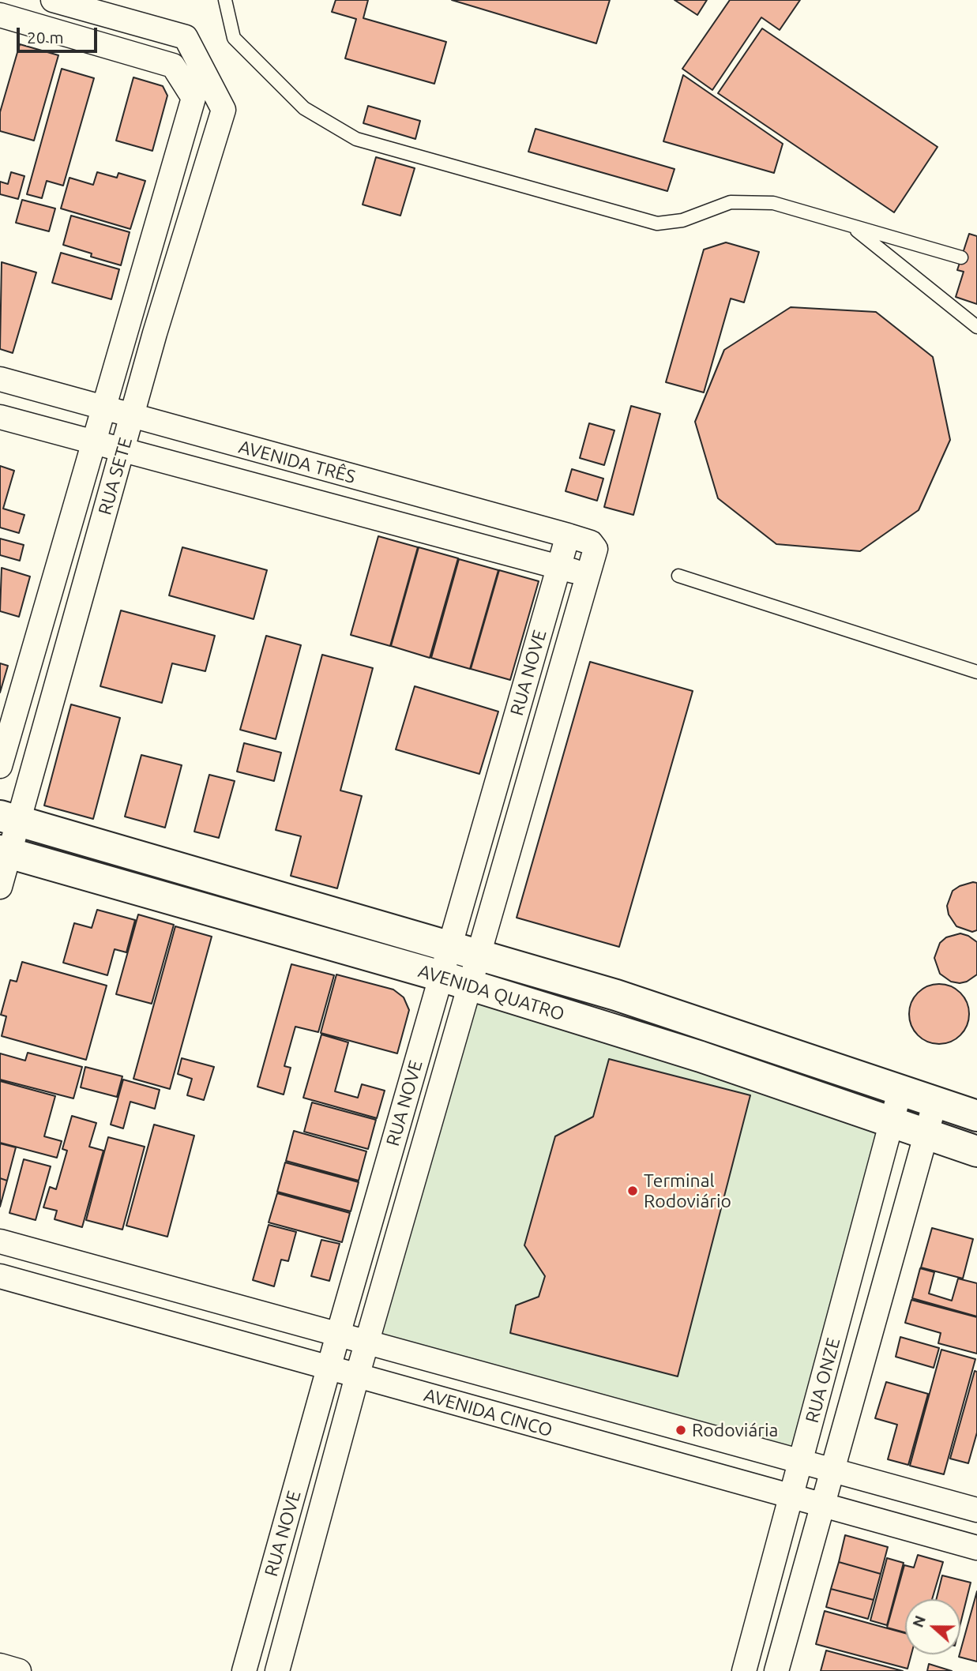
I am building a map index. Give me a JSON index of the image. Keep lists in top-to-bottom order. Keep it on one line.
{"streets":{"main road":["AVENIDA QUATRO"],"street":["AVENIDA TRÊS","RUA SETE","RUA NOVE","RUA ONZE","AVENIDA CINCO"]},"crossings":[["AVENIDA TRÊS","RUA SETE"],["AVENIDA TRÊS","RUA NOVE"],["RUA SETE","AVENIDA QUATRO"],["RUA NOVE","AVENIDA QUATRO"],["RUA NOVE","AVENIDA CINCO"],["AVENIDA QUATRO","RUA ONZE"],["RUA ONZE","AVENIDA CINCO"]],"places":["Terminal Rodoviário","Rodoviária"],"scale_bar":"20 m","north":"left"}
